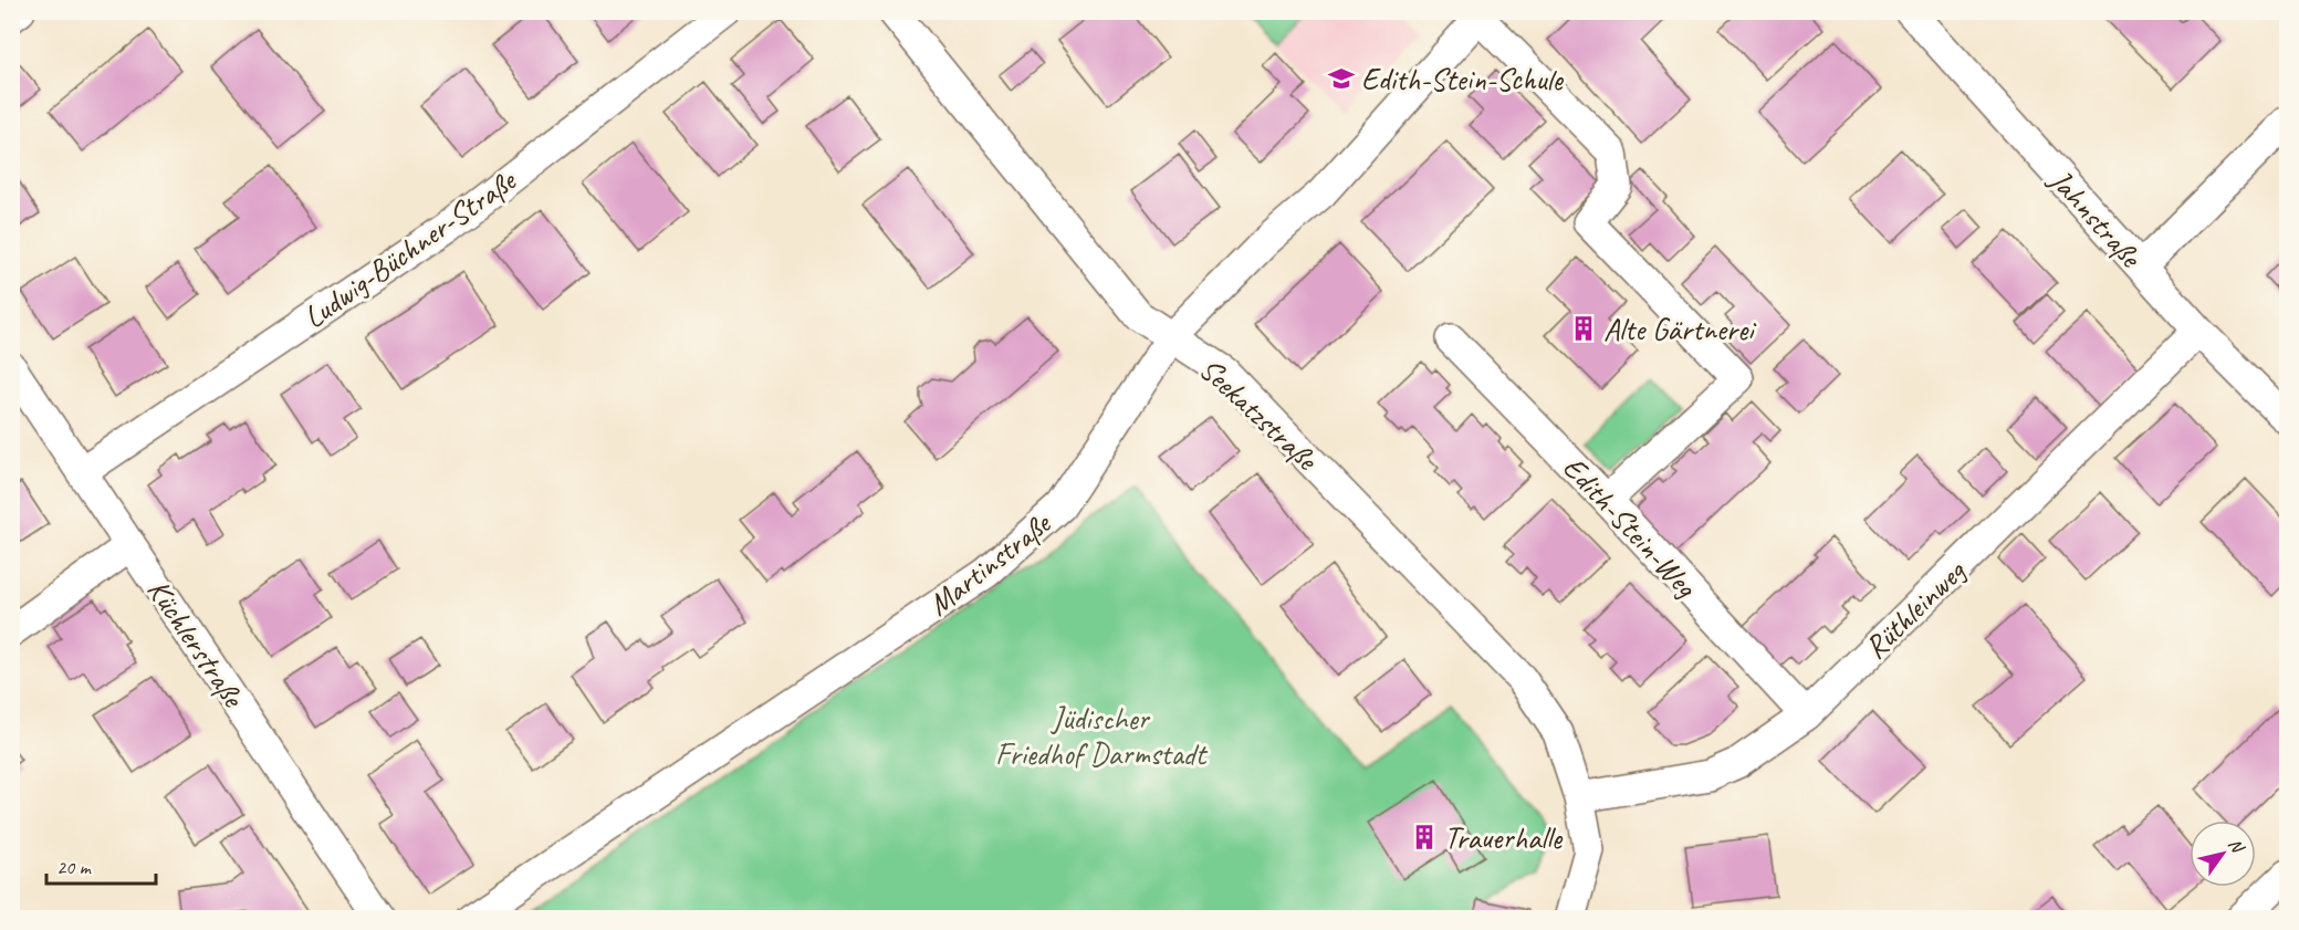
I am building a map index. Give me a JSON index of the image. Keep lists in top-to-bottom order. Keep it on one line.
{"streets":{"street":["Jahnstraße","Ludwig-Büchner-Straße","Seekatzstraße","Edith-Stein-Weg","Martinstraße","Rüthleinweg","Küchlerstraße"]},"crossings":[["Jahnstraße","Rüthleinweg"],["Ludwig-Büchner-Straße","Küchlerstraße"],["Seekatzstraße","Martinstraße"],["Seekatzstraße","Rüthleinweg"],["Edith-Stein-Weg","Rüthleinweg"]],"parks":["Jüdischer Friedhof Darmstadt"],"places":{"school or university":["Edith-Stein-Schule"],"building":["Alte Gärtnerei","Trauerhalle"]},"scale_bar":"20 m","north":"top right"}
